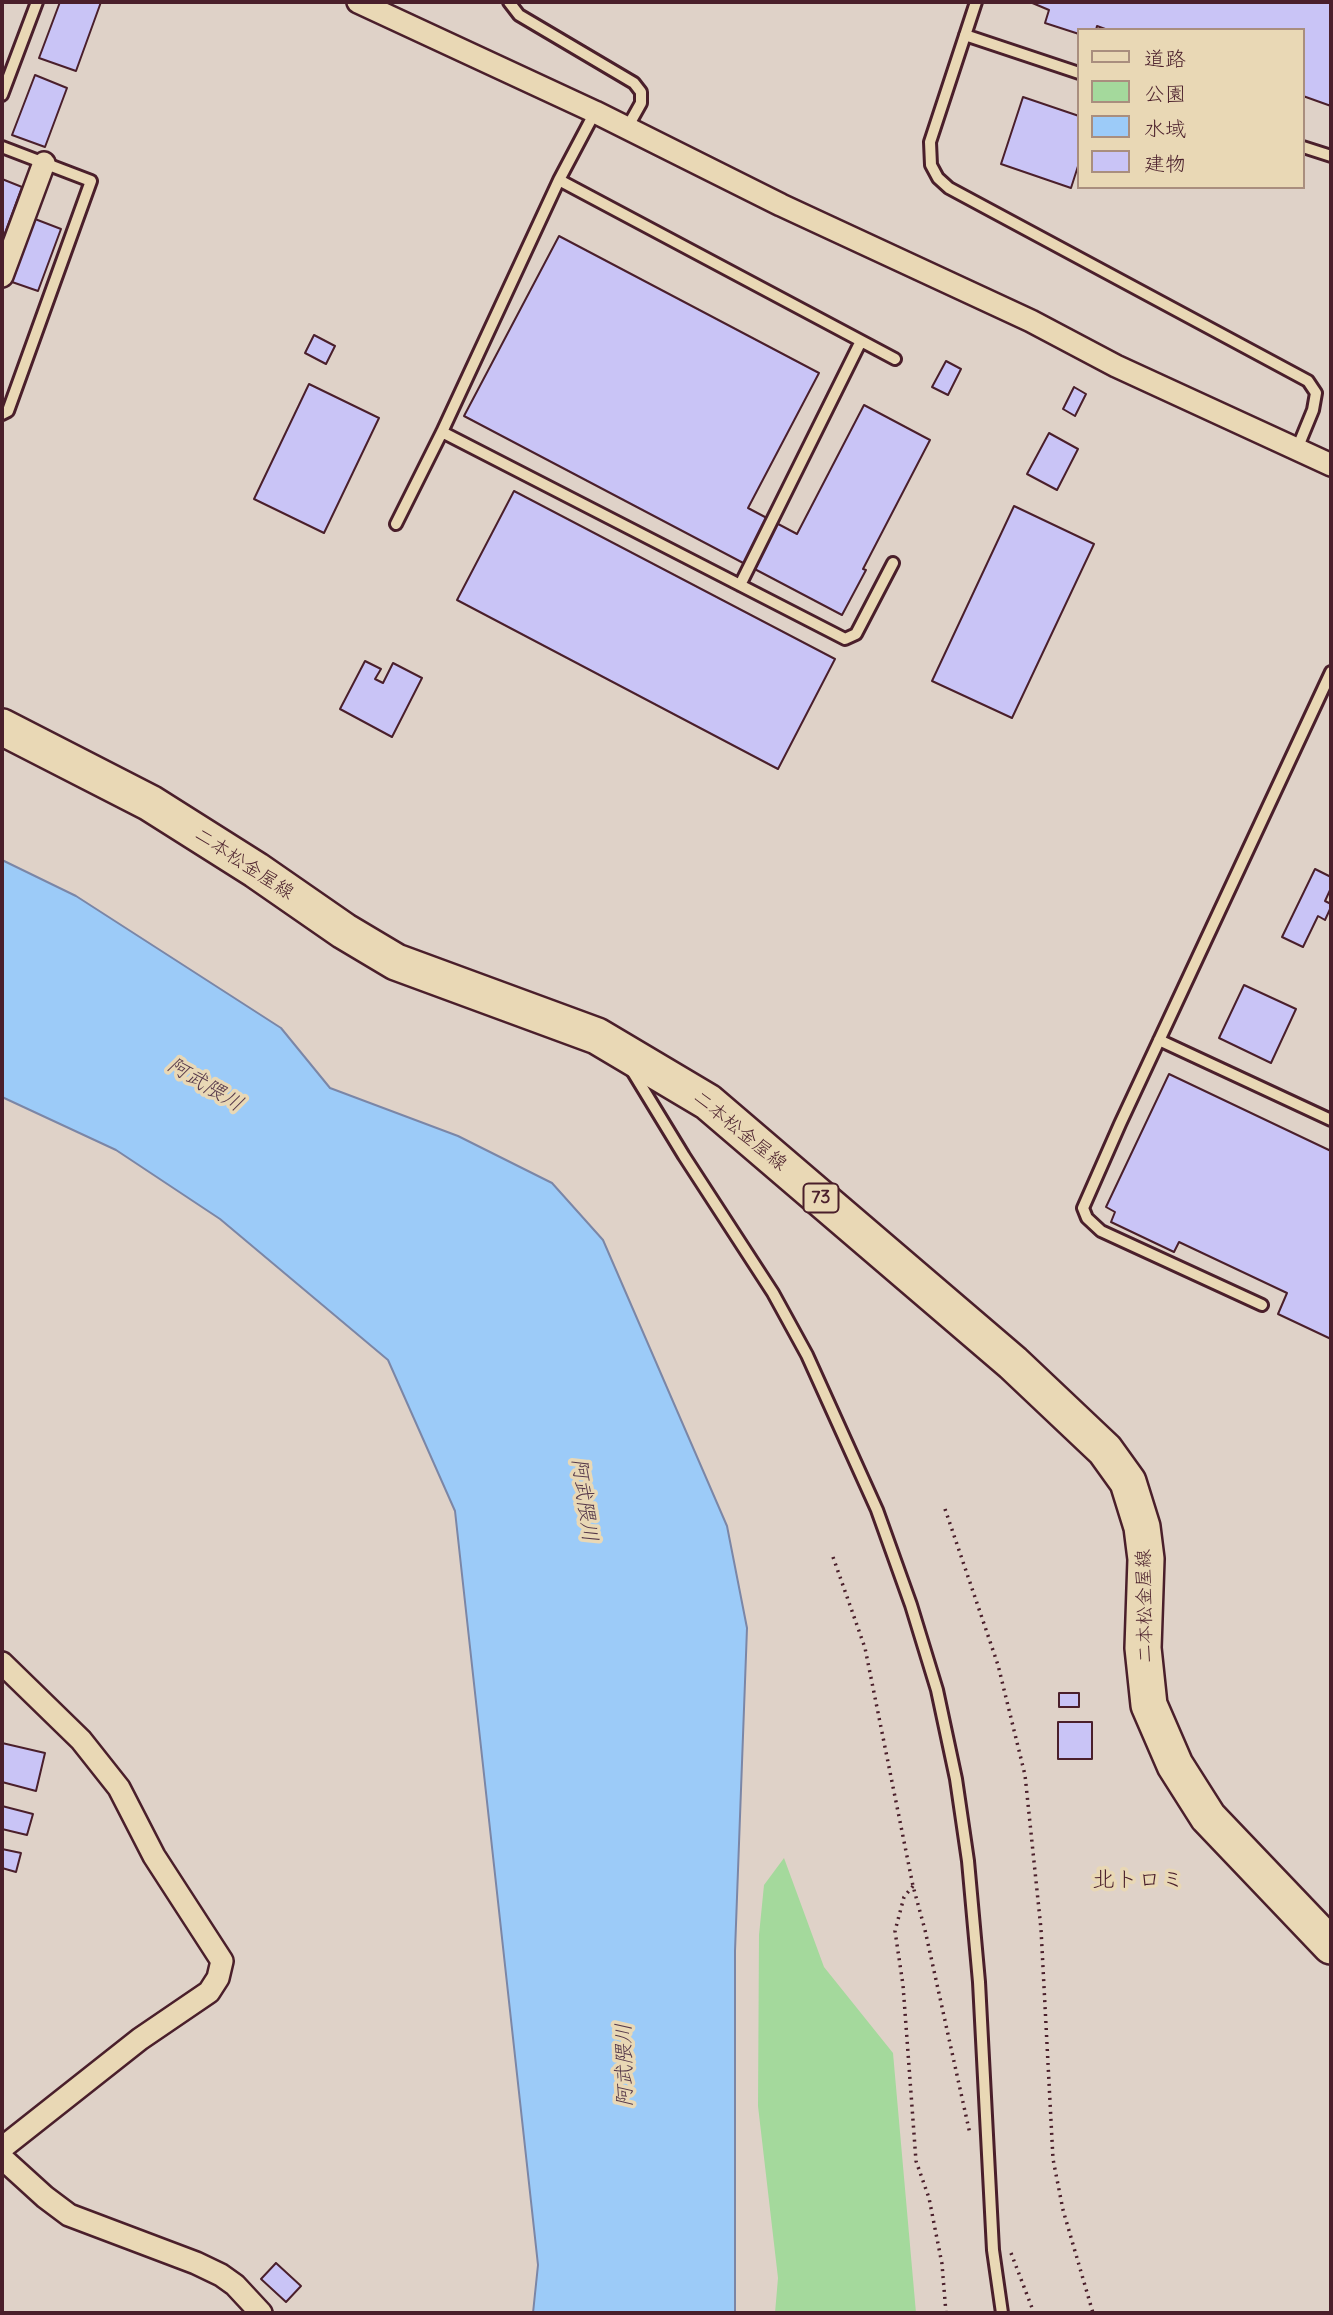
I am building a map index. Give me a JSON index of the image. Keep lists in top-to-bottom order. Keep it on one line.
{"streets":{"main road":["二本松金屋線","73"]},"districts":["北トロミ"],"water":["阿武隈川"],"legend":["道路","公園","水域","建物"]}
